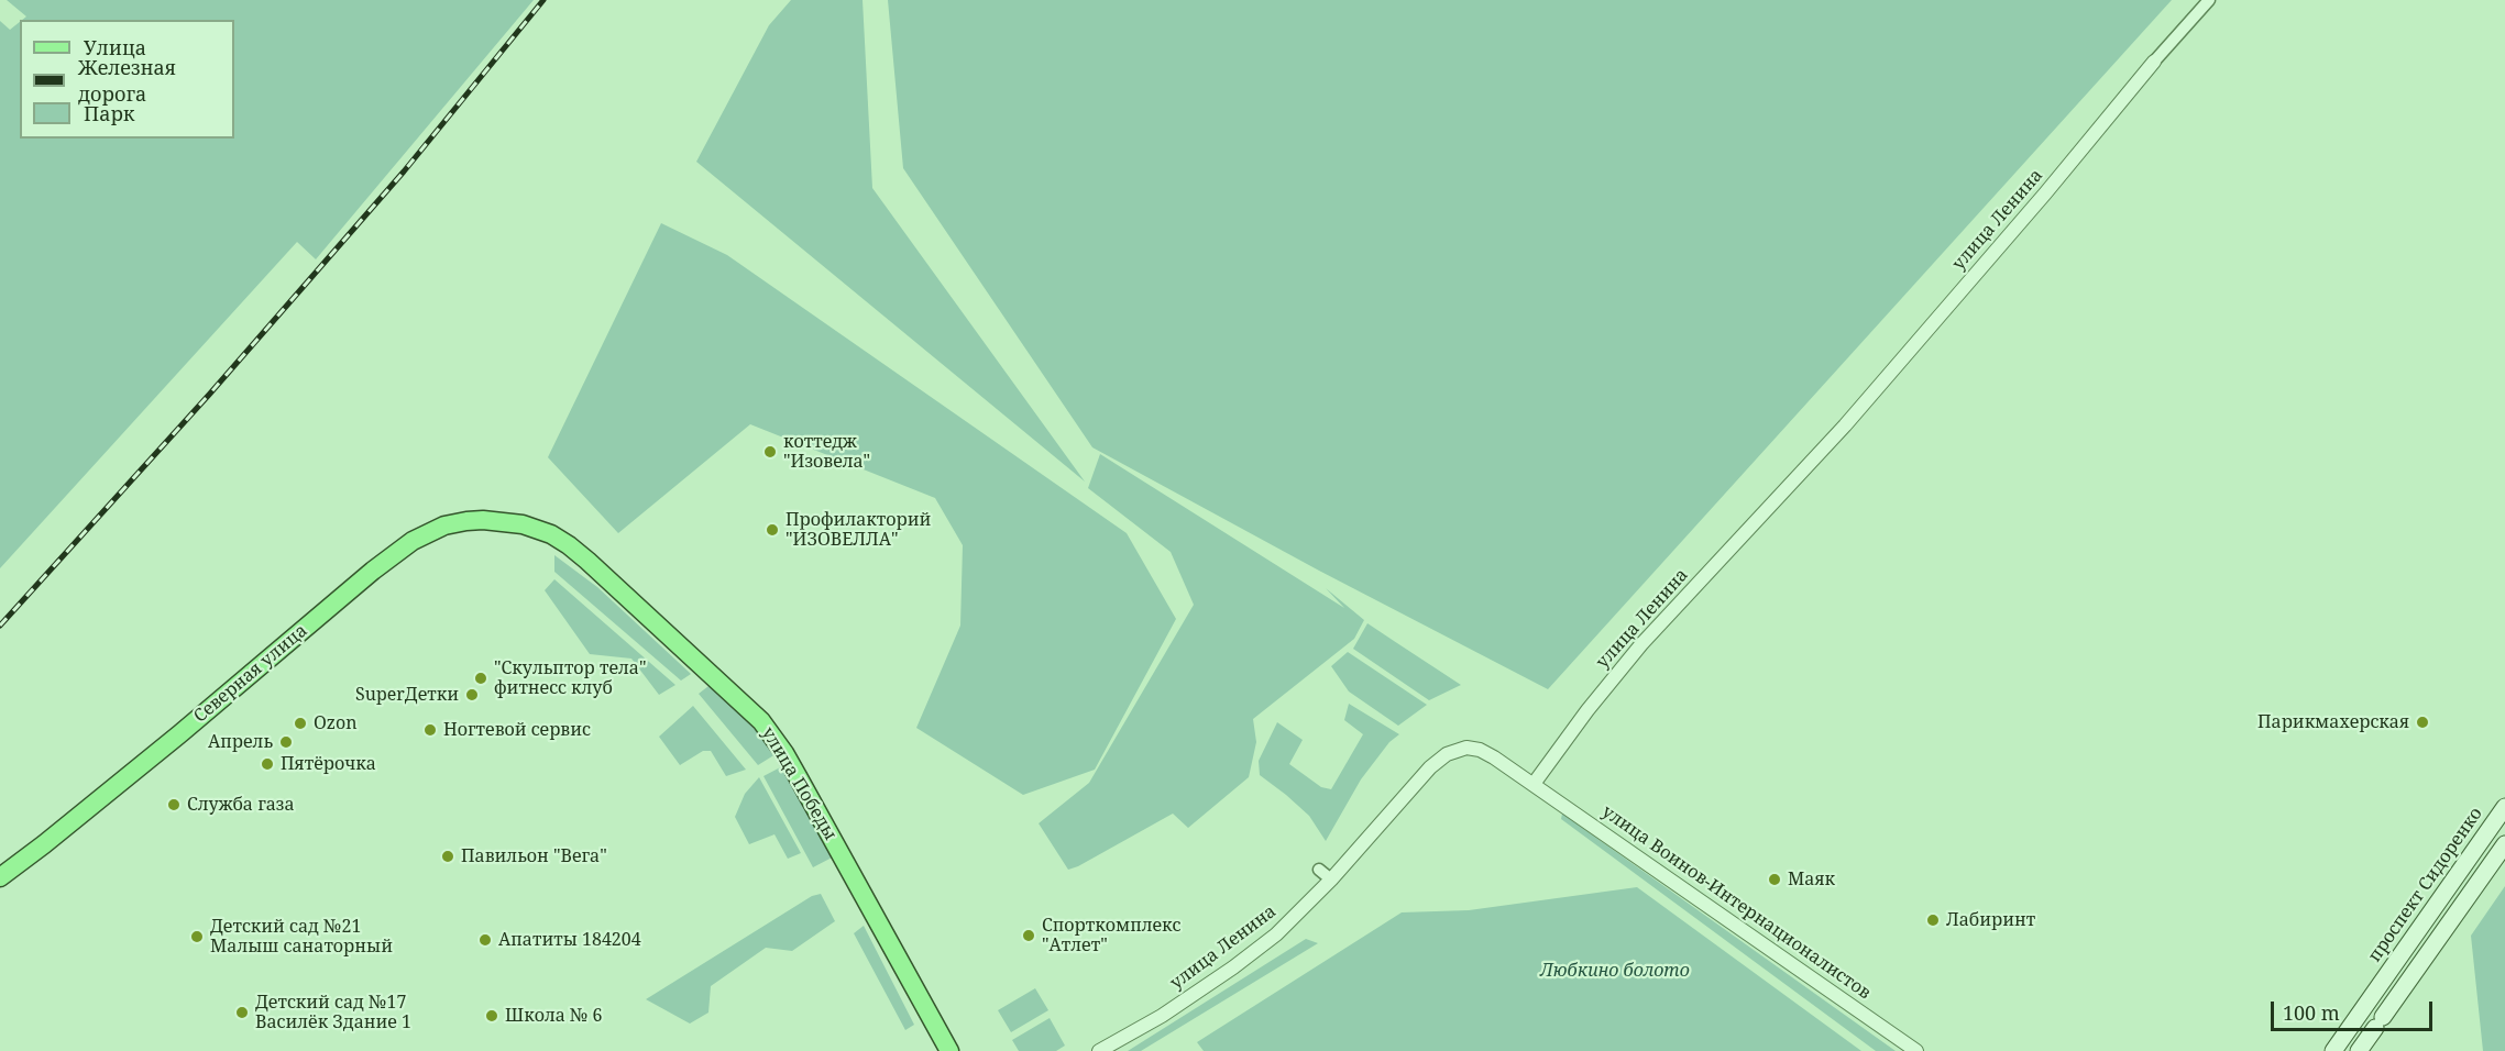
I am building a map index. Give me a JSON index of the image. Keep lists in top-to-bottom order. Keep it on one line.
{"streets":{"main road":["Северная улица","улица Победы","проспект Сидоренко"],"street":["улица Ленина","улица Воинов-Интернационалистов"]},"crossings":[["улица Ленина","улица Воинов-Интернационалистов"],["Северная улица","улица Победы"]],"parks":["Любкино болото"],"places":["коттедж \"Изовела\"","Профилакторий \"ИЗОВЕЛЛА\"","\"Скульптор тела\" фитнесс клуб","SuperДетки","Парикмахерская","Ozon","Ногтевой сервис","Апрель","Пятёрочка","Служба газа","Павильон \"Вега\"","Маяк","Лабиринт","Спорткомплекс \"Атлет\"","Детский сад №21 Малыш санаторный","Апатиты 184204","Детский сад №17 Василёк Здание 1","Школа № 6"],"legend":["Улица","Железная дорога","Парк"],"scale_bar":"100 m"}
